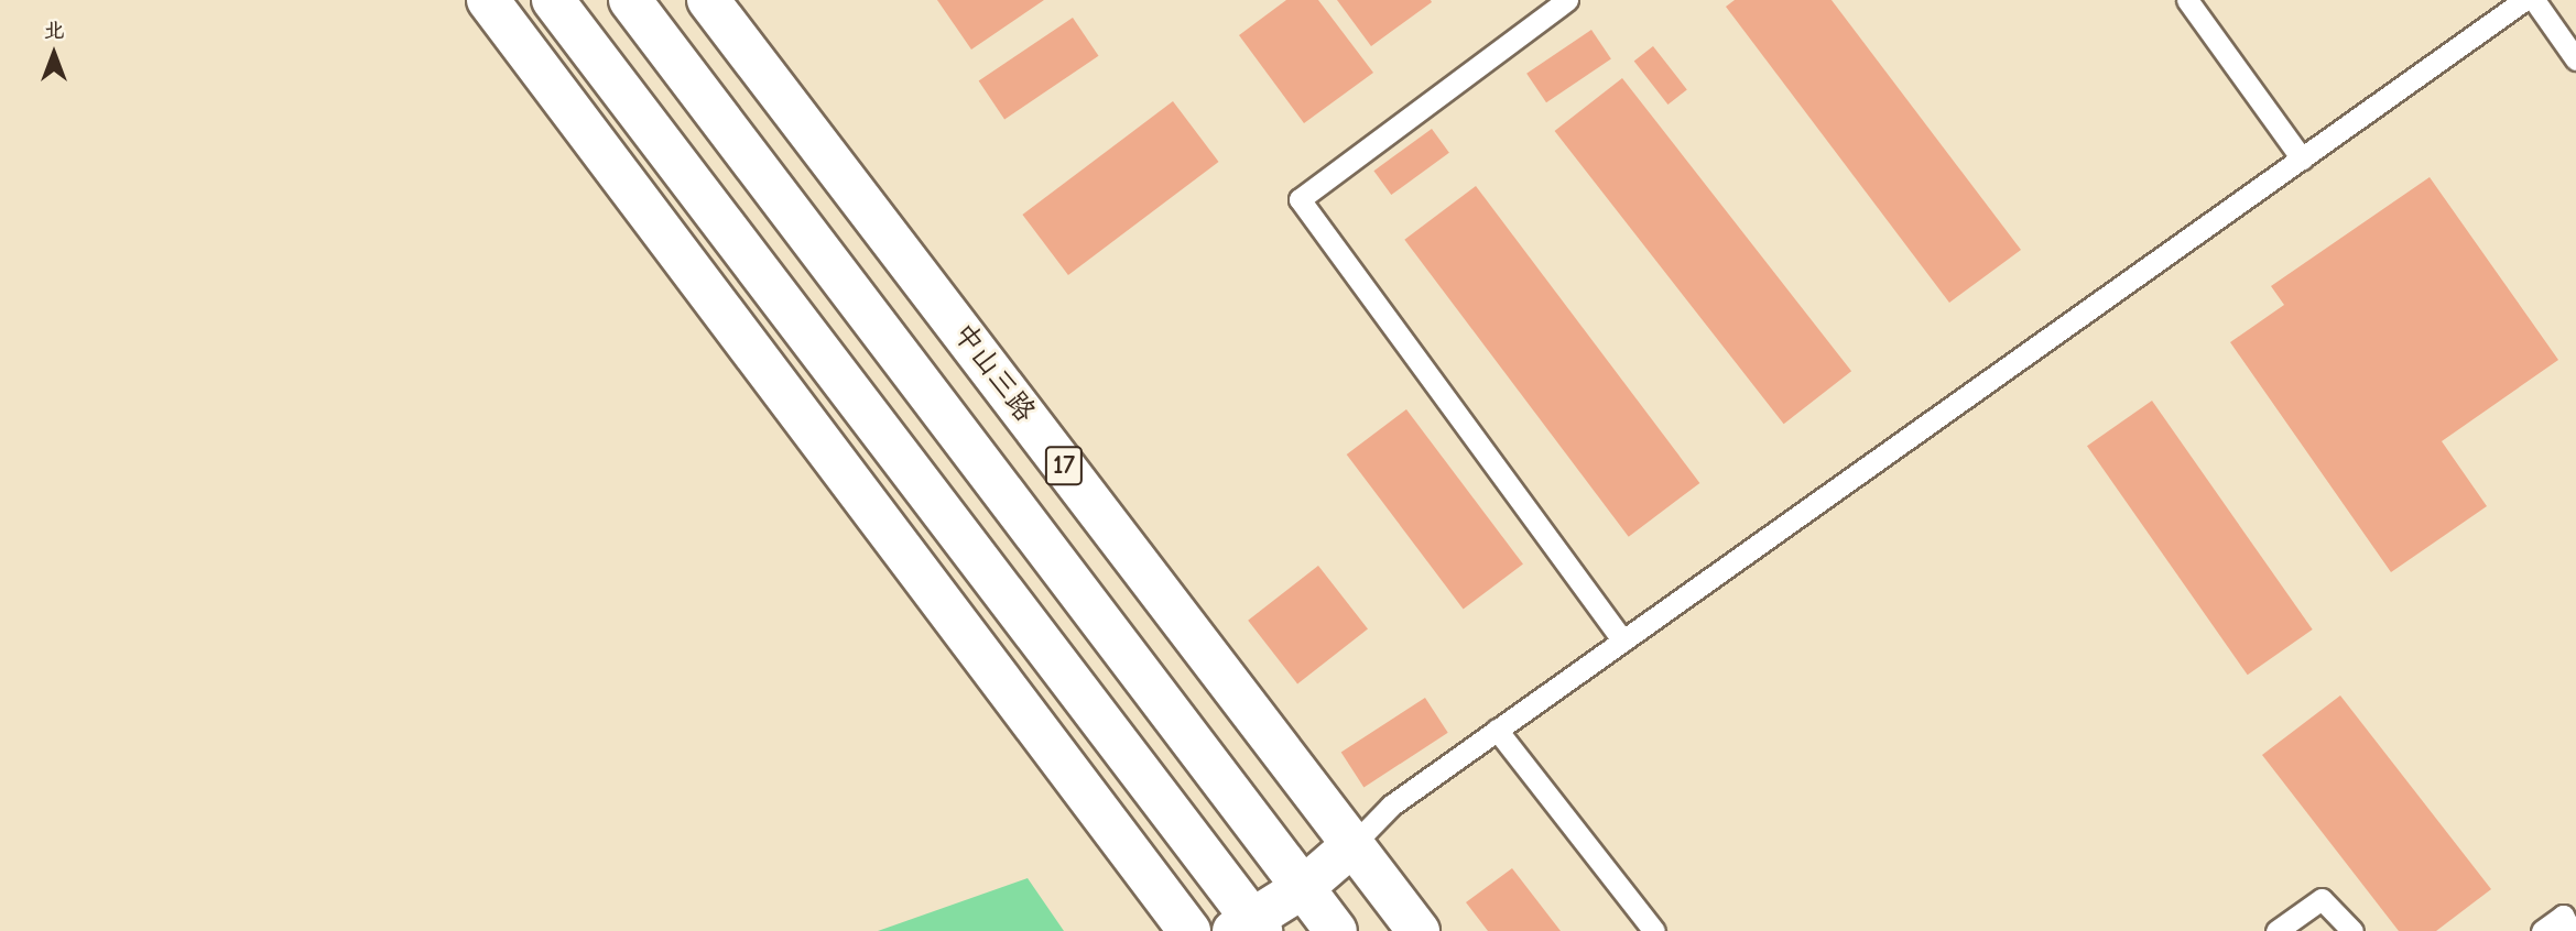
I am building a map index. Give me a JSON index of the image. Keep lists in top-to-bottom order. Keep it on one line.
{"streets":{"main road":["中山三路","17"]},"north":"top"}
